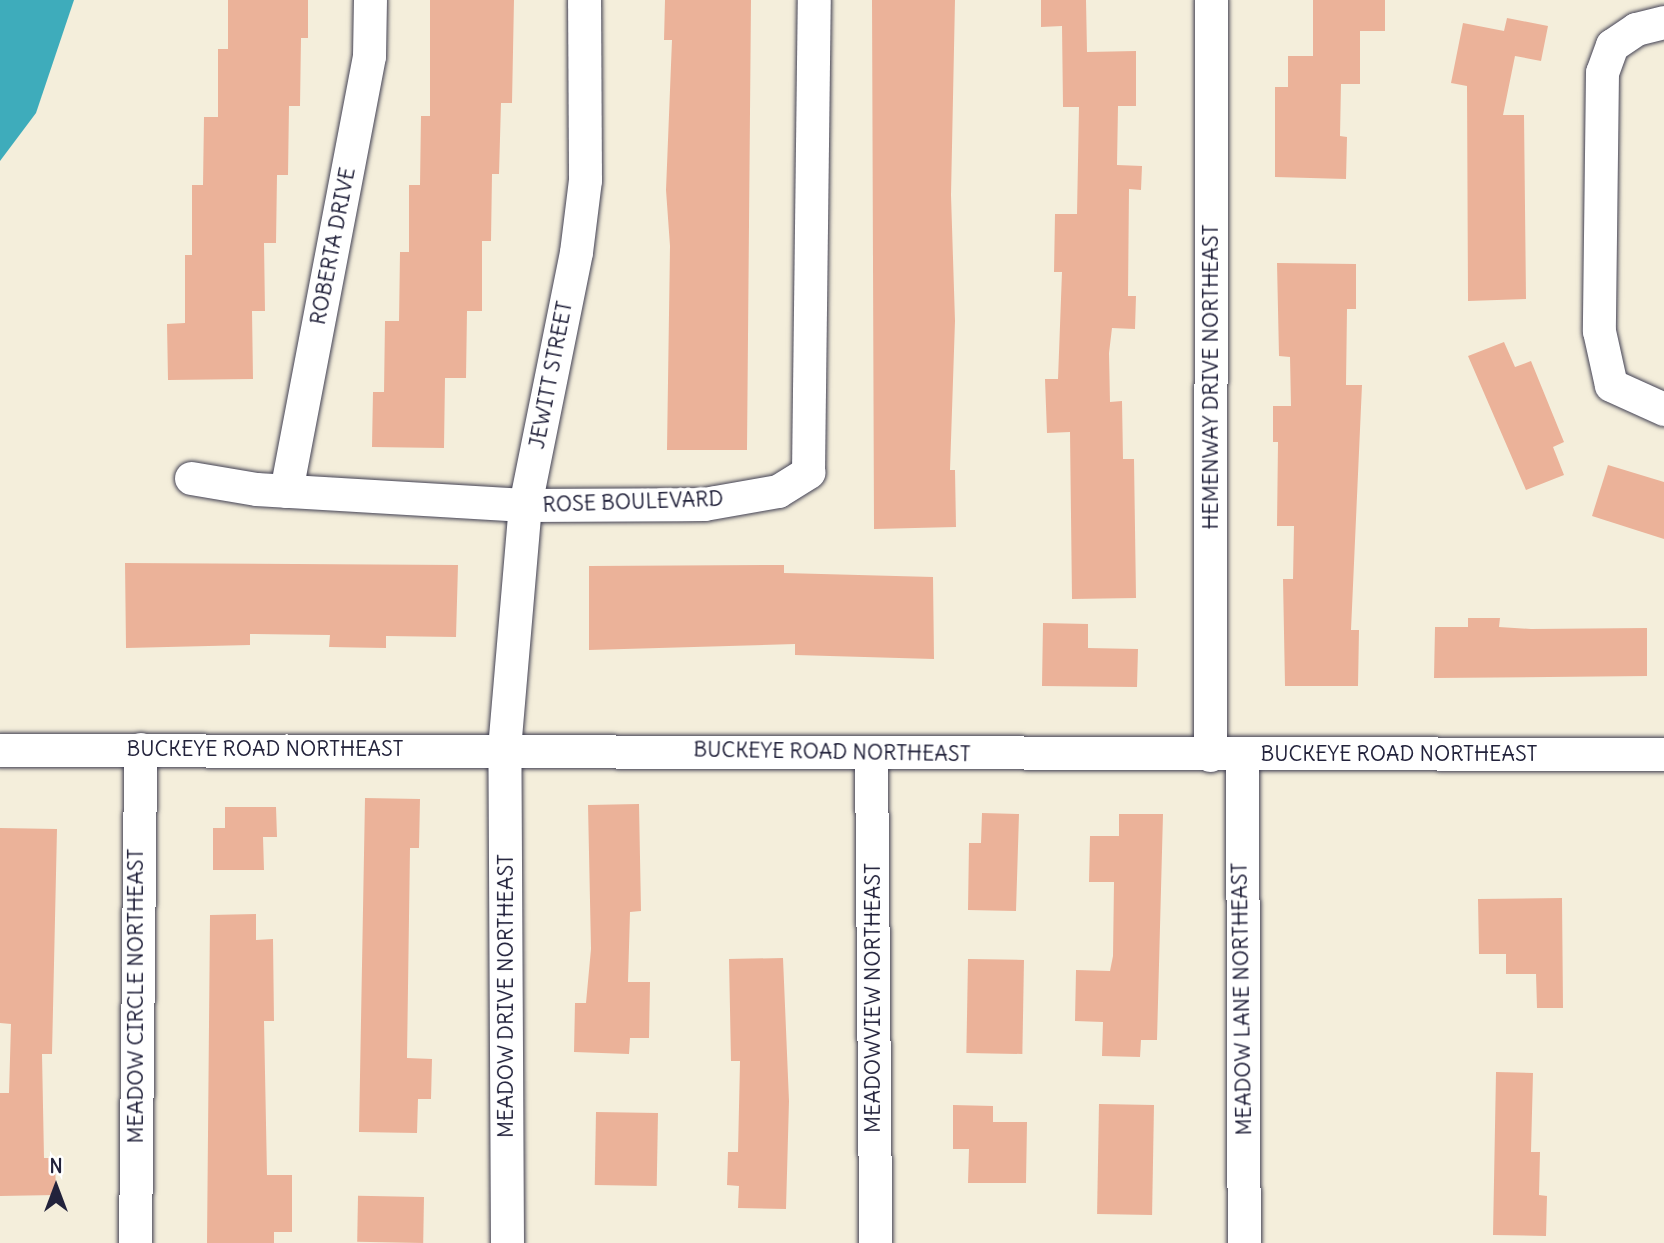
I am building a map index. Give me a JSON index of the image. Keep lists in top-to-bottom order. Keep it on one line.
{"streets":{"street":["ROBERTA DRIVE","JEWITT STREET","HEMENWAY DRIVE NORTHEAST","ROSE BOULEVARD","BUCKEYE ROAD NORTHEAST","MEADOW CIRCLE NORTHEAST","MEADOW DRIVE NORTHEAST","MEADOWVIEW NORTHEAST","MEADOW LANE NORTHEAST"]},"crossings":[["ROBERTA DRIVE","ROSE BOULEVARD"],["JEWITT STREET","ROSE BOULEVARD"],["JEWITT STREET","BUCKEYE ROAD NORTHEAST"],["JEWITT STREET","MEADOW DRIVE NORTHEAST"],["HEMENWAY DRIVE NORTHEAST","BUCKEYE ROAD NORTHEAST"],["HEMENWAY DRIVE NORTHEAST","MEADOW LANE NORTHEAST"],["BUCKEYE ROAD NORTHEAST","MEADOW CIRCLE NORTHEAST"],["BUCKEYE ROAD NORTHEAST","MEADOW DRIVE NORTHEAST"],["BUCKEYE ROAD NORTHEAST","MEADOWVIEW NORTHEAST"],["BUCKEYE ROAD NORTHEAST","MEADOW LANE NORTHEAST"]],"north":"top"}
